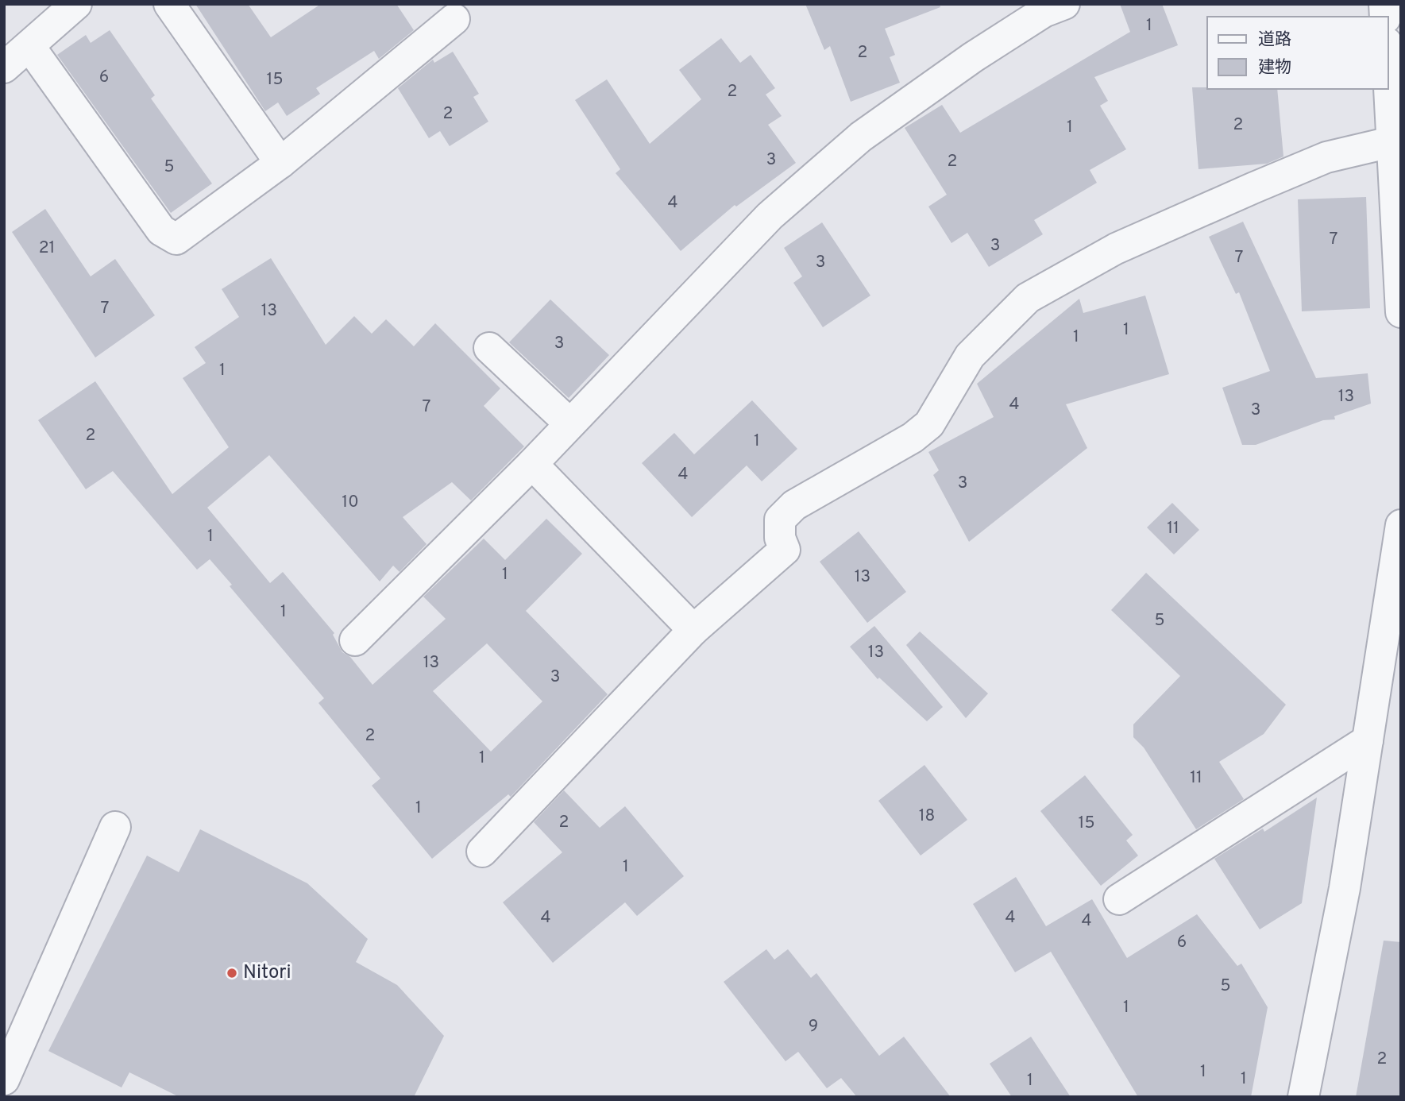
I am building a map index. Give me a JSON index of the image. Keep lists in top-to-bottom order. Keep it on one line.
{"places":["Nitori"],"house_numbers":["1","2","6","15","2","2","2","1","3","2","5","4","7","3","21","7","3","7","13","1","1","3","1","13","4","7","3","2","1","4","3","10","11","1","1","13","1","5","13","13","3","2","1","11","1","18","2","15","1","4","4","4","6","5","1","9","2","1","1","1"],"legend":["道路","建物"]}
